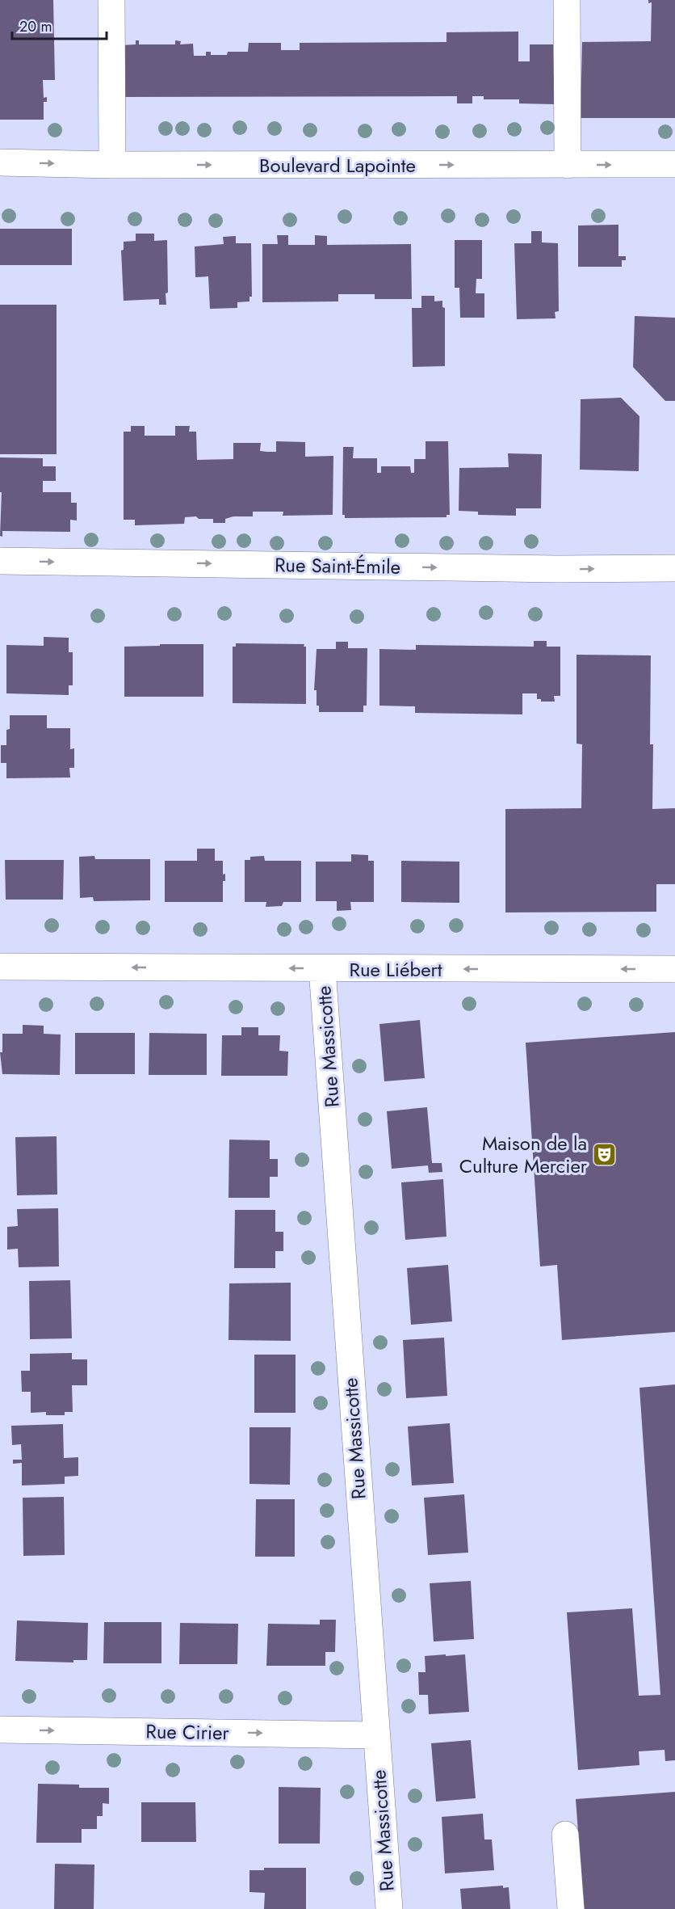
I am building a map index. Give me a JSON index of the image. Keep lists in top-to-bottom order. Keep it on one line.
{"streets":{"street":["Boulevard Lapointe","Rue Saint-Émile","Rue Liébert","Rue Massicotte","Rue Cirier"]},"crossings":[["Rue Liébert","Rue Massicotte"],["Rue Massicotte","Rue Cirier"]],"one_way":["Boulevard Lapointe","Rue Saint-Émile","Rue Liébert","Rue Cirier"],"places":{"theatre":["Maison de la Culture Mercier"]},"scale_bar":"20 m"}
